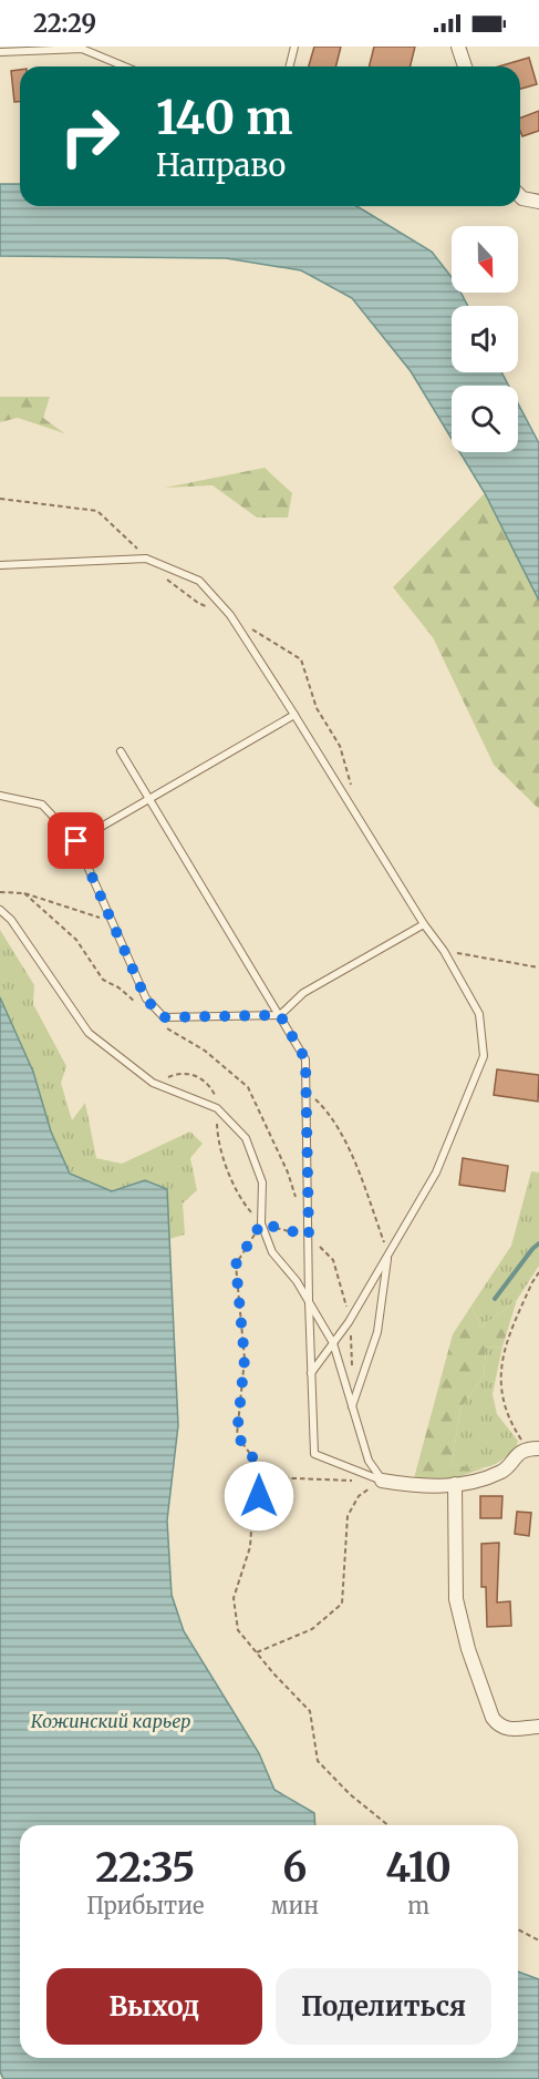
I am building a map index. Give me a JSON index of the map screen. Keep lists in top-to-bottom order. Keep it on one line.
{"water":["Кожинский карьер"],"north":"bottom","page":{"status":"22:29","turn":["140 m","Направо"],"eta":["22:35","Прибытие","6","мин","410","m"],"buttons":["Выход","Поделиться"]}}
